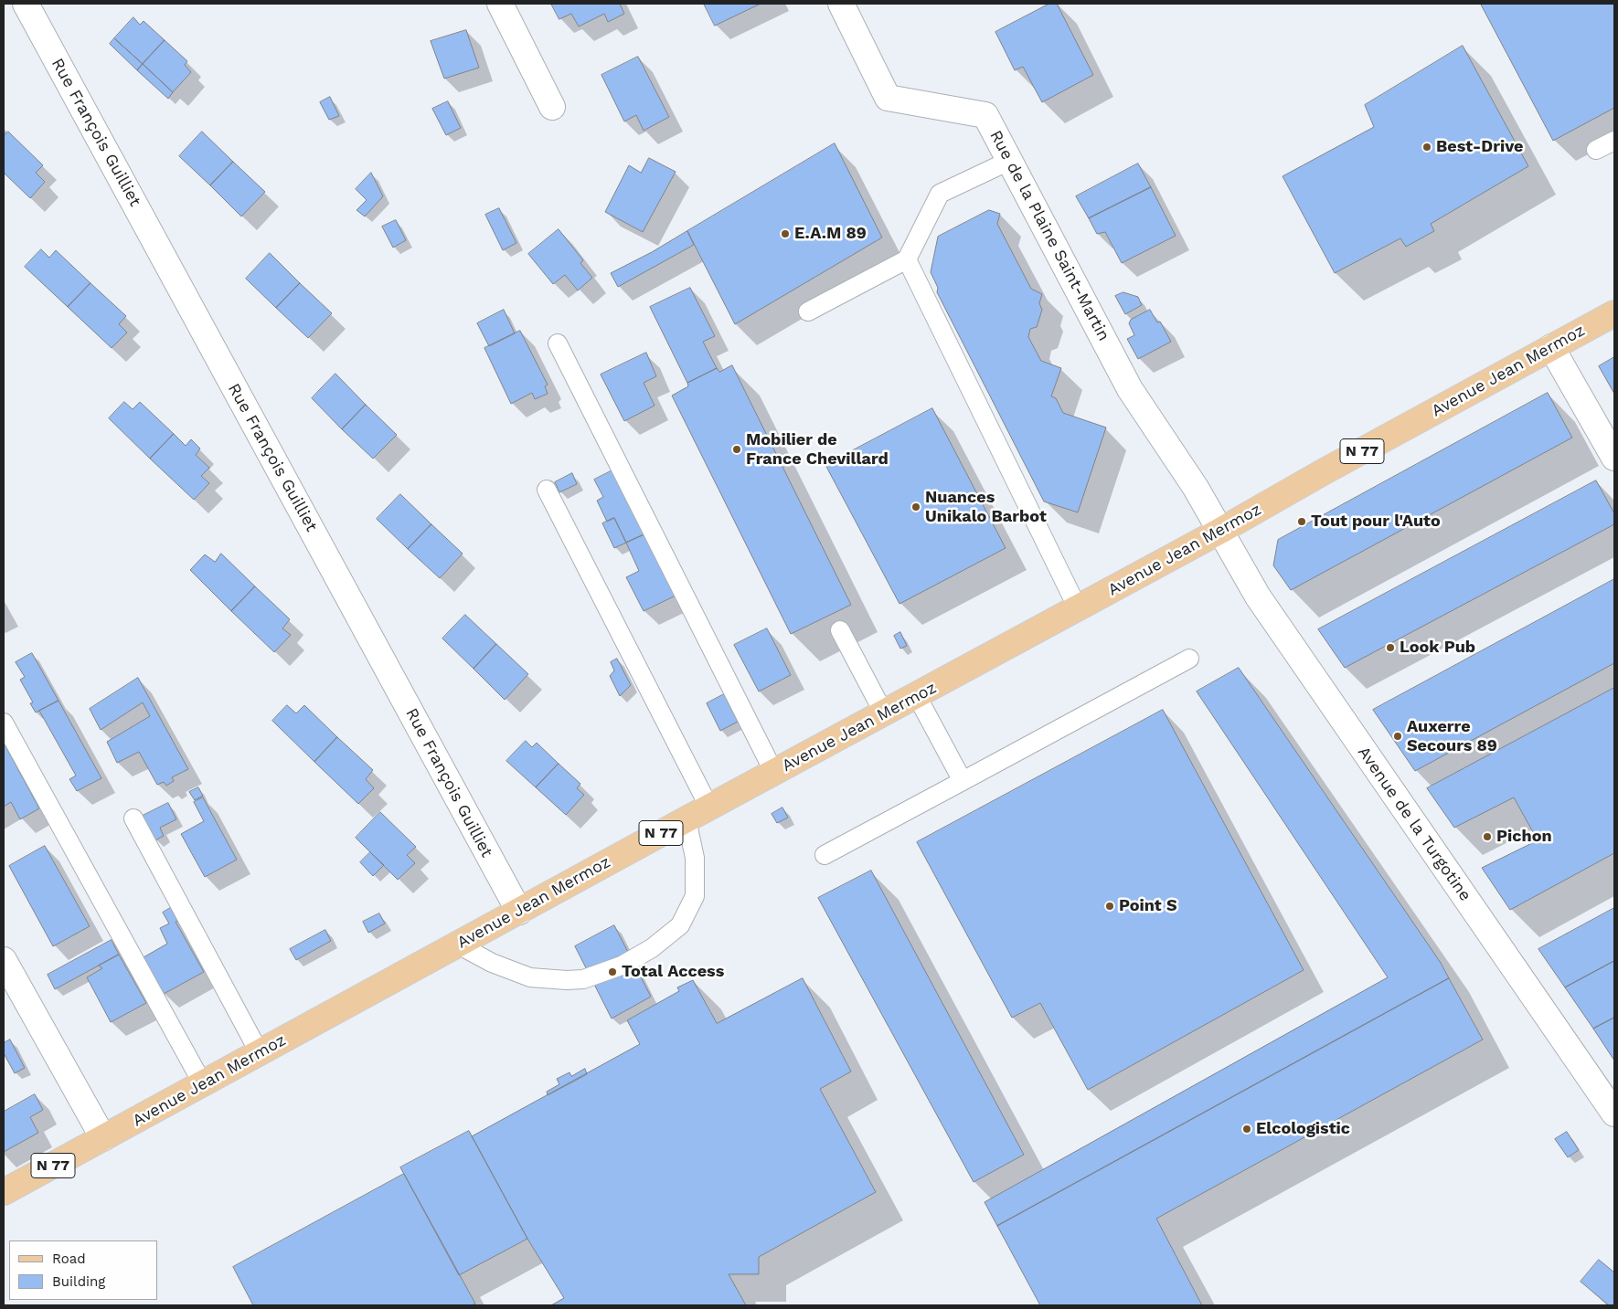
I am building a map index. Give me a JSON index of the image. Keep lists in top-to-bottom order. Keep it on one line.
{"streets":{"main road":["Avenue Jean Mermoz","N 77"],"street":["Rue François Guilliet","Rue de la Plaine Saint-Martin","Avenue de la Turgotine"]},"crossings":[["Rue François Guilliet","Avenue Jean Mermoz"],["Rue de la Plaine Saint-Martin","Avenue Jean Mermoz"],["Rue de la Plaine Saint-Martin","Avenue de la Turgotine"],["Avenue Jean Mermoz","N 77"],["Avenue Jean Mermoz","Avenue de la Turgotine"]],"places":["Best-Drive","E.A.M 89","Mobilier de France Chevillard","Nuances Unikalo Barbot","Tout pour l'Auto","Look Pub","Auxerre Secours 89","Pichon","Point S","Total Access","Elcologistic"],"legend":["Road","Building"]}
